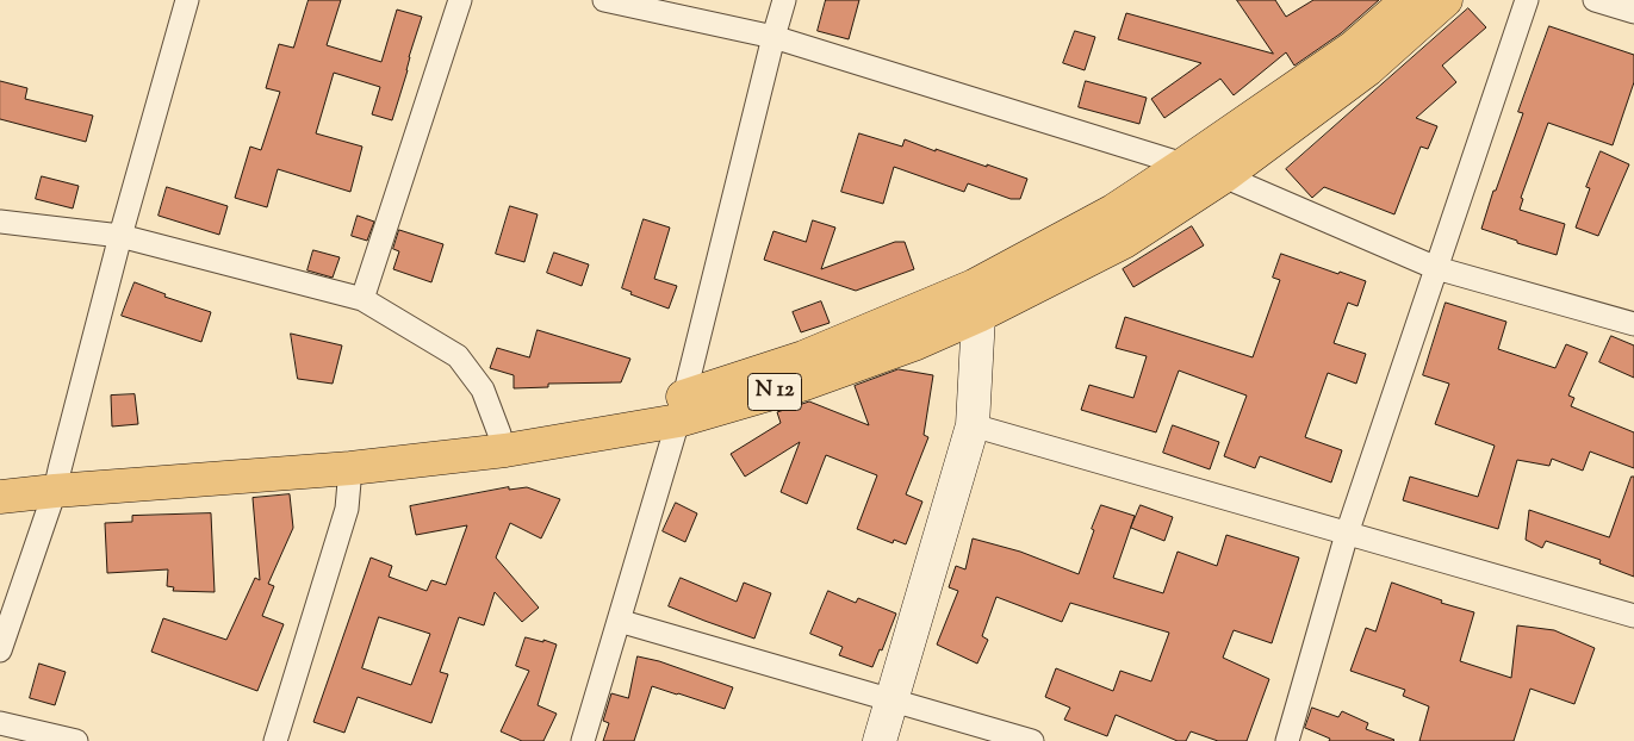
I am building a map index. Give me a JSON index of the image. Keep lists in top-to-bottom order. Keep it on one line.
{"streets":{"main road":["N 12"]}}
